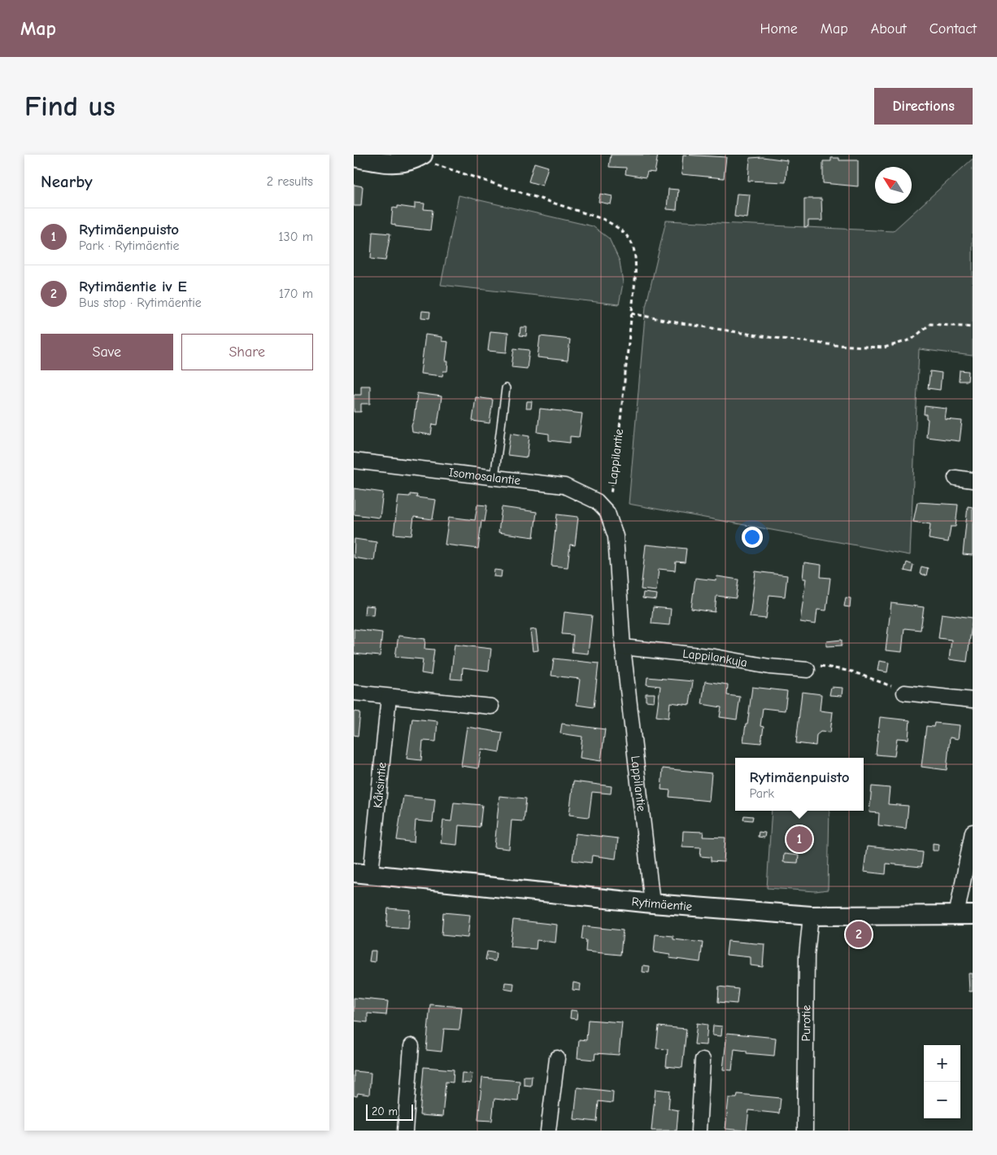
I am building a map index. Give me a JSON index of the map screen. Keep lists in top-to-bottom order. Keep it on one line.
{"streets":{"street":["Lappilantie","Isomosalantie","Lappilankuja","Kåksintie","Rytimäentie","Purotie"]},"crossings":[["Lappilantie","Isomosalantie"],["Lappilantie","Lappilankuja"],["Lappilantie","Rytimäentie"],["Kåksintie","Rytimäentie"],["Rytimäentie","Purotie"]],"scale_bar":"20 m","north":"top left","page":{"header":"Map","nav":["Home","Map","About","Contact"],"buttons":["Directions",["Save","Share"]],"title":"Find us","heading":["Nearby","2 results"],"list":[{"mark":"1","name":"Rytimäenpuisto","note":"Park · Rytimäentie","value":"130 m"},{"mark":"2","name":"Rytimäentie iv E","note":"Bus stop · Rytimäentie","value":"170 m"}],"popup":["Rytimäenpuisto","Park"],"pins":["1","2"],"map_buttons":["+","−"],"scale":"20 m"}}
